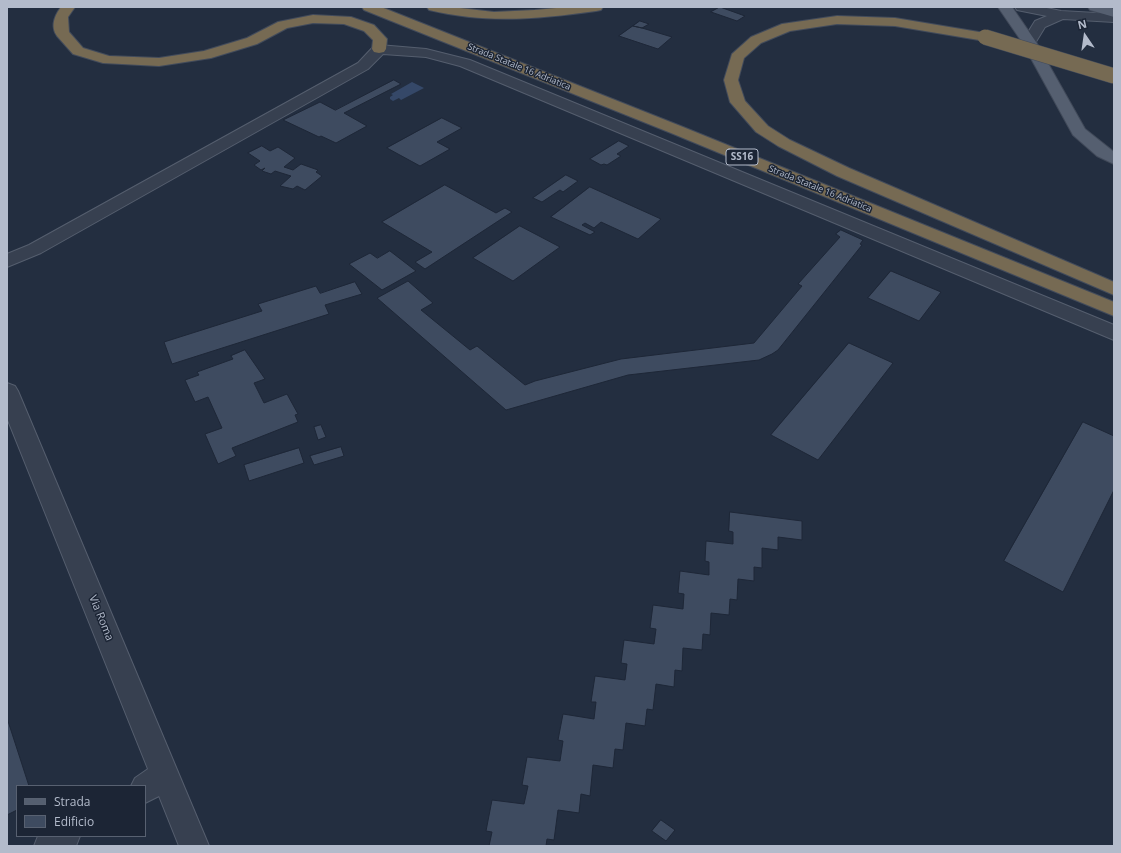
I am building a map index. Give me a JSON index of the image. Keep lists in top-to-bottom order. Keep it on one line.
{"streets":{"highway":["Strada Statale 16 Adriatica","SS16"],"street":["Via Roma"]},"legend":["Strada","Edificio"],"north":"top"}
